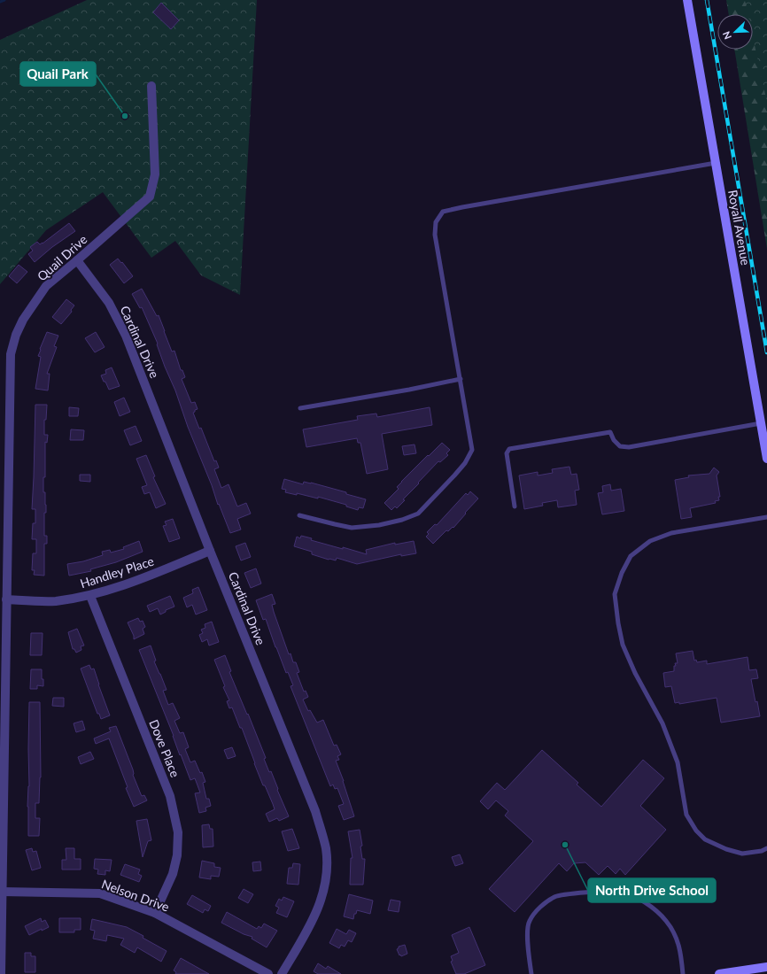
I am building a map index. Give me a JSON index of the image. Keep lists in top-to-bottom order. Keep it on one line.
{"streets":{"street":["Royall Avenue","Quail Drive","Cardinal Drive","Handley Place","Dove Place","Nelson Drive"]},"crossings":[["Quail Drive","Cardinal Drive"],["Quail Drive","Handley Place"],["Quail Drive","Nelson Drive"],["Cardinal Drive","Handley Place"],["Handley Place","Dove Place"],["Dove Place","Nelson Drive"]],"places":["Quail Park","North Drive School"],"north":"bottom left"}
